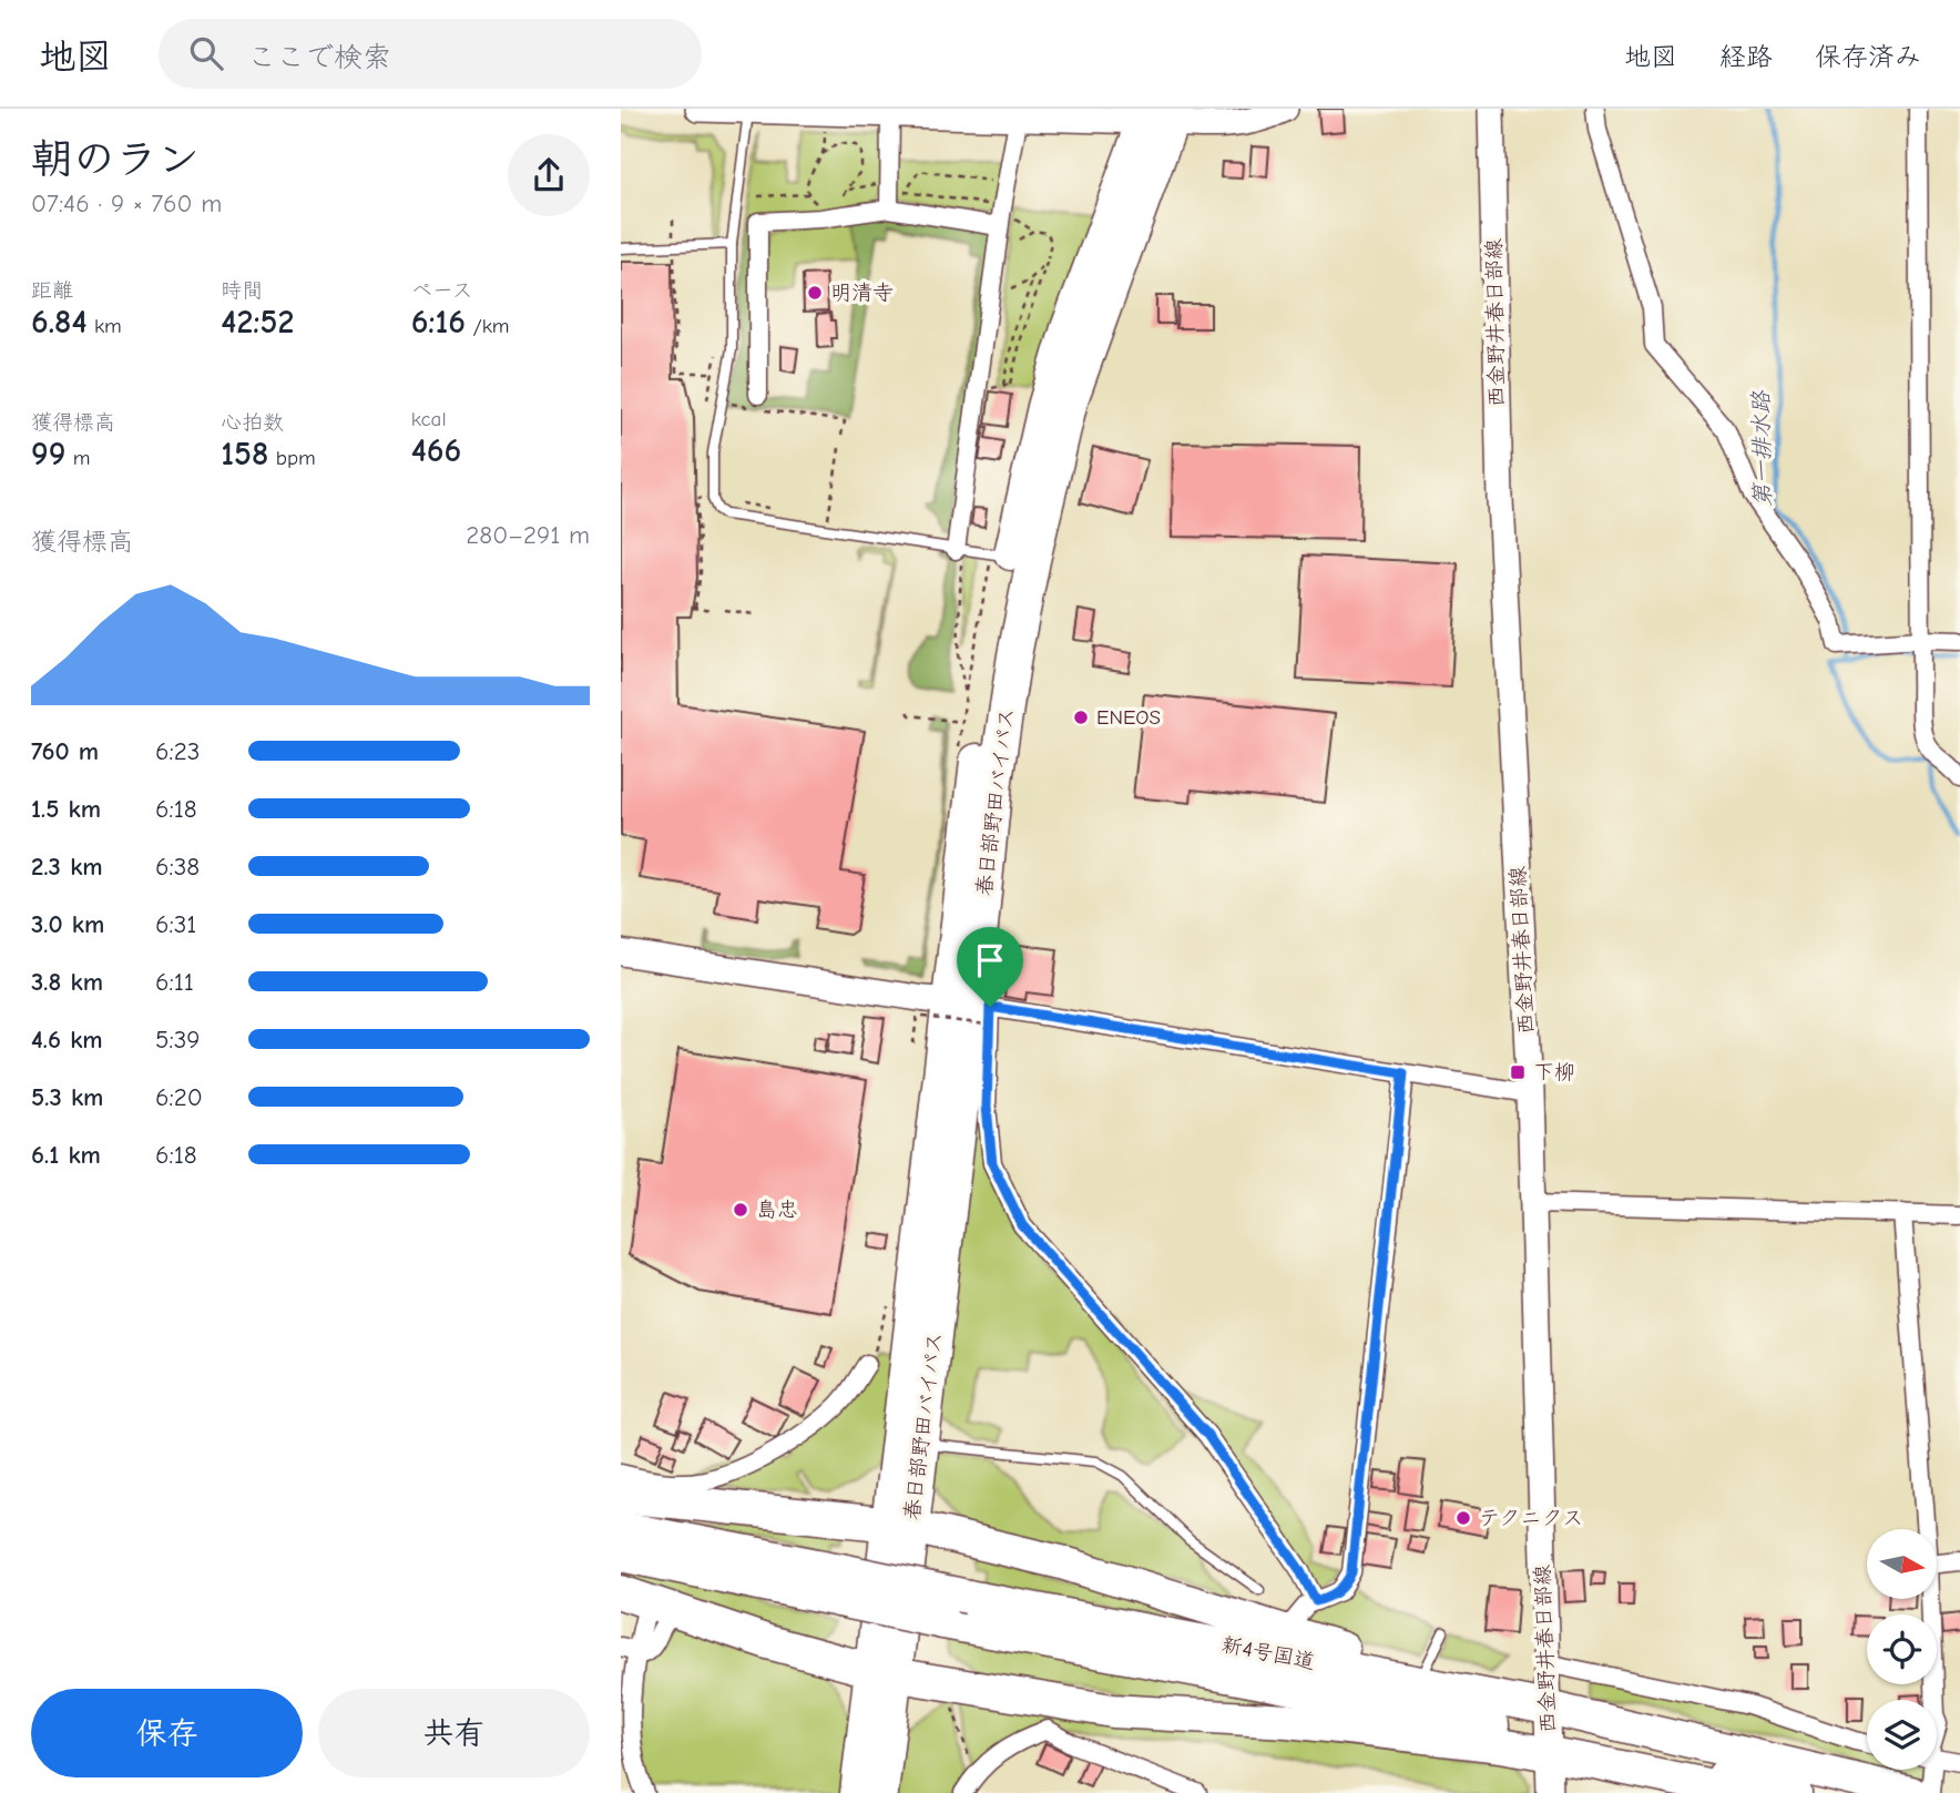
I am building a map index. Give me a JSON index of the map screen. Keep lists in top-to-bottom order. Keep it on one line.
{"streets":{"highway":["春日部野田バイパス","新4号国道"],"main road":["西金野井春日部線"]},"crossings":[["西金野井春日部線","新4号国道"]],"water":["第一排水路"],"places":{"other":["明清寺","ENEOS","島忠","テクニクス"],"transit":["下柳"]},"north":"right","page":{"header":"地図","search":"ここで検索","nav":["地図","経路","保存済み"],"heading":["朝のラン","07:46 · 9 × 760 m"],"stats":[["距離","6.84 km"],["時間","42:52"],["ペース","6:16 /km"],["獲得標高","99 m"],["心拍数","158 bpm"],["kcal","466"]],"chart":["獲得標高","280–291 m"],"list":[{"name":"760 m","note":"6:23"},{"name":"1.5 km","note":"6:18"},{"name":"2.3 km","note":"6:38"},{"name":"3.0 km","note":"6:31"},{"name":"3.8 km","note":"6:11"},{"name":"4.6 km","note":"5:39"},{"name":"5.3 km","note":"6:20"},{"name":"6.1 km","note":"6:18"}],"buttons":["保存","共有"]}}
